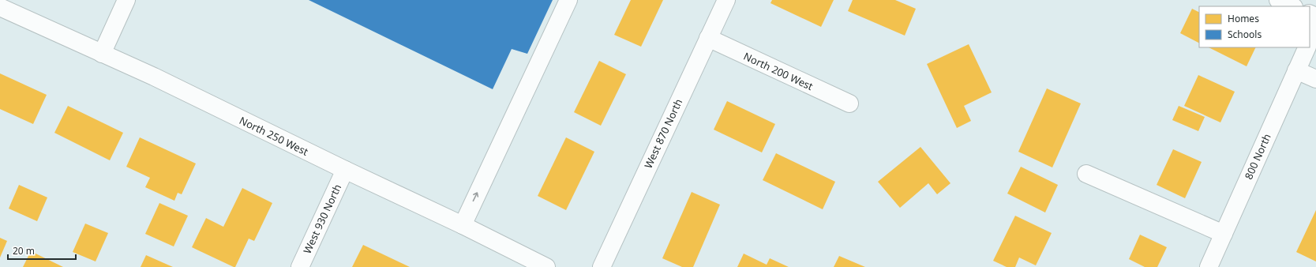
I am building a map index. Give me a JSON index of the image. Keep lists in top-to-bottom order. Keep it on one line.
{"streets":{"street":["North 200 West","West 870 North","North 250 West","800 North","West 930 North"]},"crossings":[["North 200 West","West 870 North"],["North 250 West","West 930 North"]],"legend":["Homes","Schools"],"scale_bar":"20 m"}
